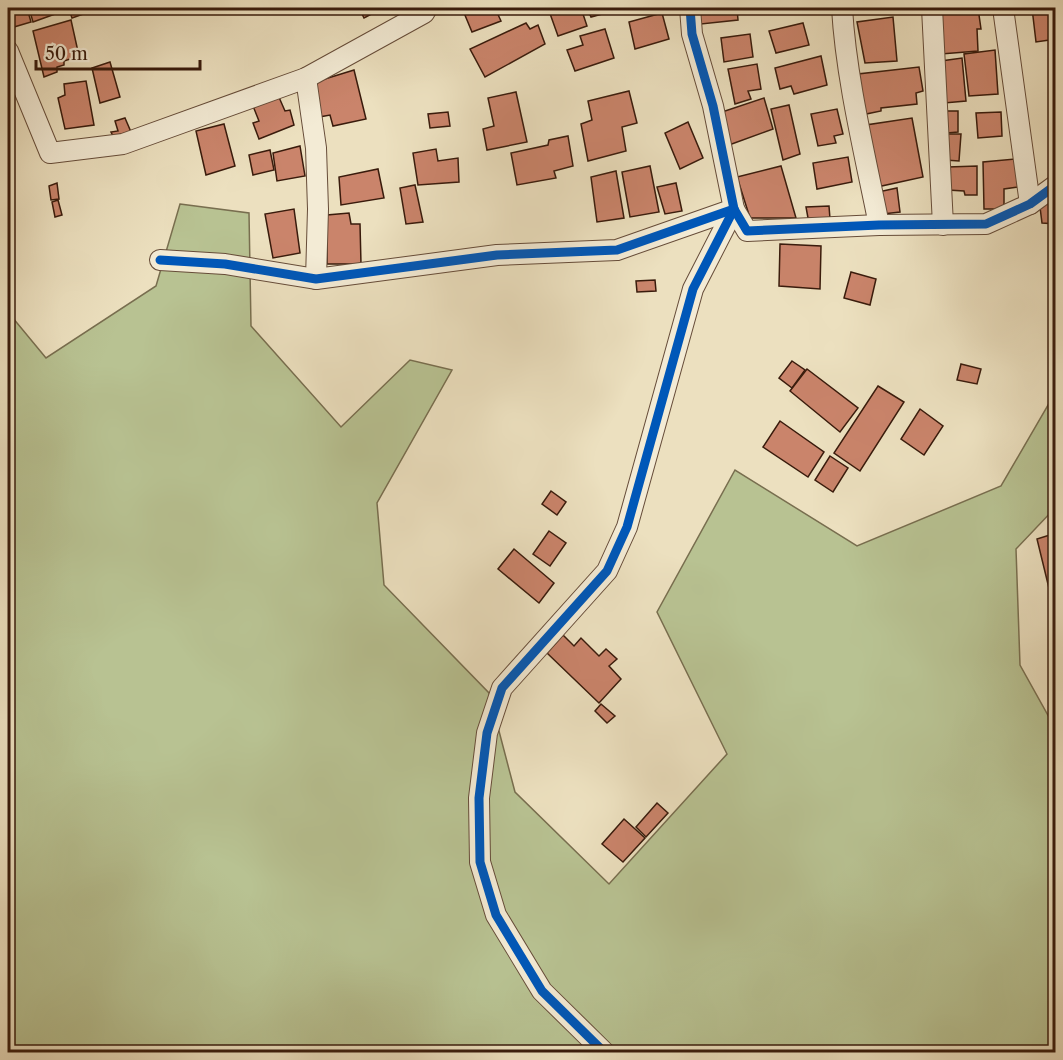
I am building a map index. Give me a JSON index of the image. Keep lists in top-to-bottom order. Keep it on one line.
{"scale_bar":"50 m"}
